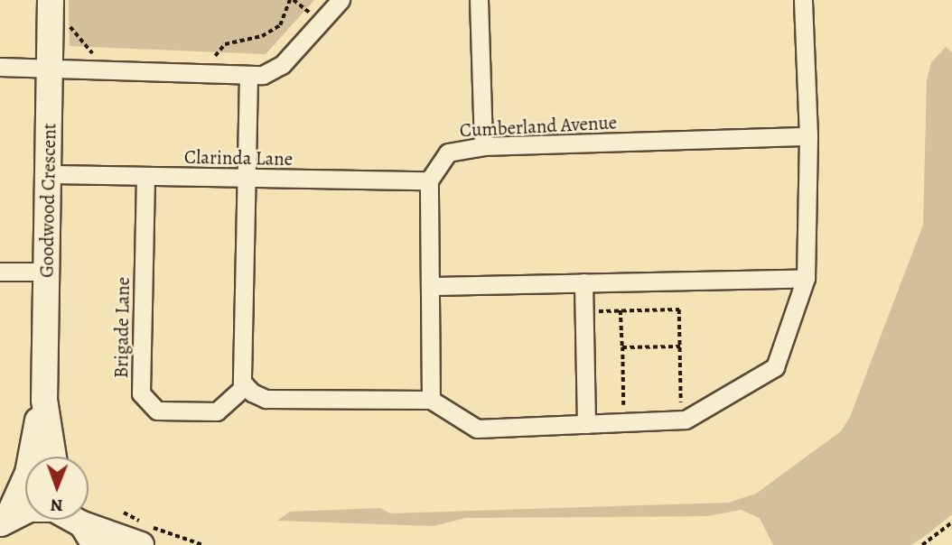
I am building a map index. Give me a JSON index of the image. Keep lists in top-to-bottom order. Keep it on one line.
{"streets":{"street":["Cumberland Avenue","Clarinda Lane","Goodwood Crescent","Brigade Lane"]},"crossings":[["Cumberland Avenue","Clarinda Lane"],["Clarinda Lane","Goodwood Crescent"],["Clarinda Lane","Brigade Lane"]],"north":"bottom"}
